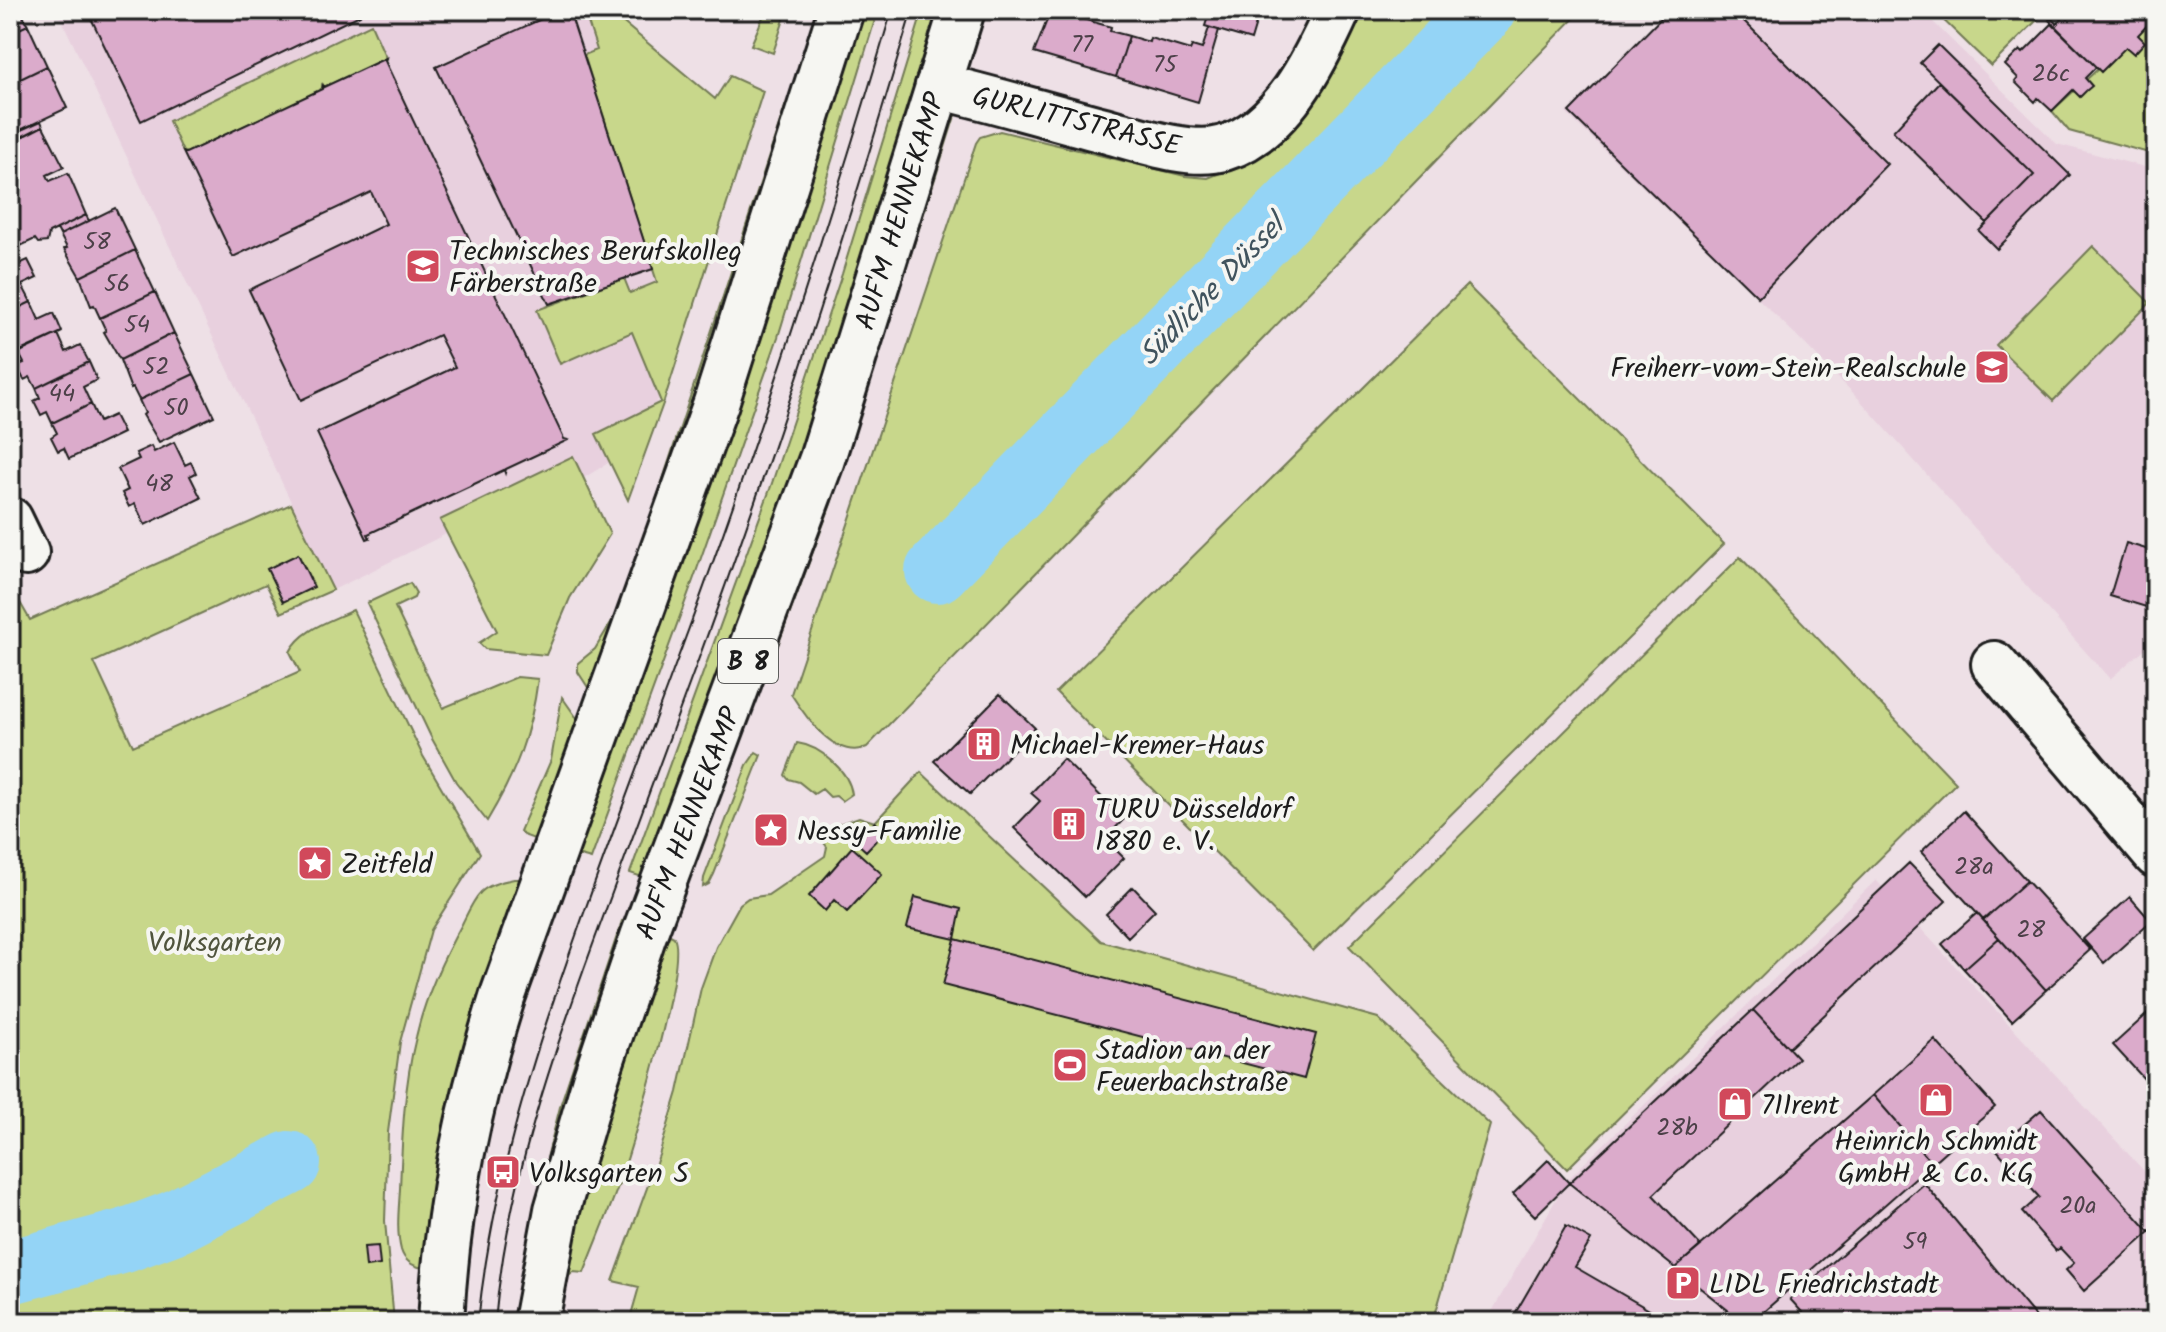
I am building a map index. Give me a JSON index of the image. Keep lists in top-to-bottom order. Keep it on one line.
{"streets":{"main road":["GURLITTSTRASSE","AUF'M HENNEKAMP","B 8"]},"crossings":[["GURLITTSTRASSE","AUF'M HENNEKAMP"]],"water":["Südliche Düssel"],"parks":["Volksgarten"],"places":{"school or university":["Technisches Berufskolleg Färberstraße","Freiherr-vom-Stein-Realschule"],"building":["Michael-Kremer-Haus","TURU Düsseldorf 1880 e. V."],"place":["Nessy-Familie","Zeitfeld"],"sports":["Stadion an der Feuerbachstraße"],"shop":["Heinrich Schmidt GmbH & Co. KG","711rent"],"bus stop":["Volksgarten S"],"parking":["LIDL Friedrichstadt"]},"house_numbers":["77","75","26c","58","56","54","52","44","50","48","28a","28","28b","20a","59"]}
